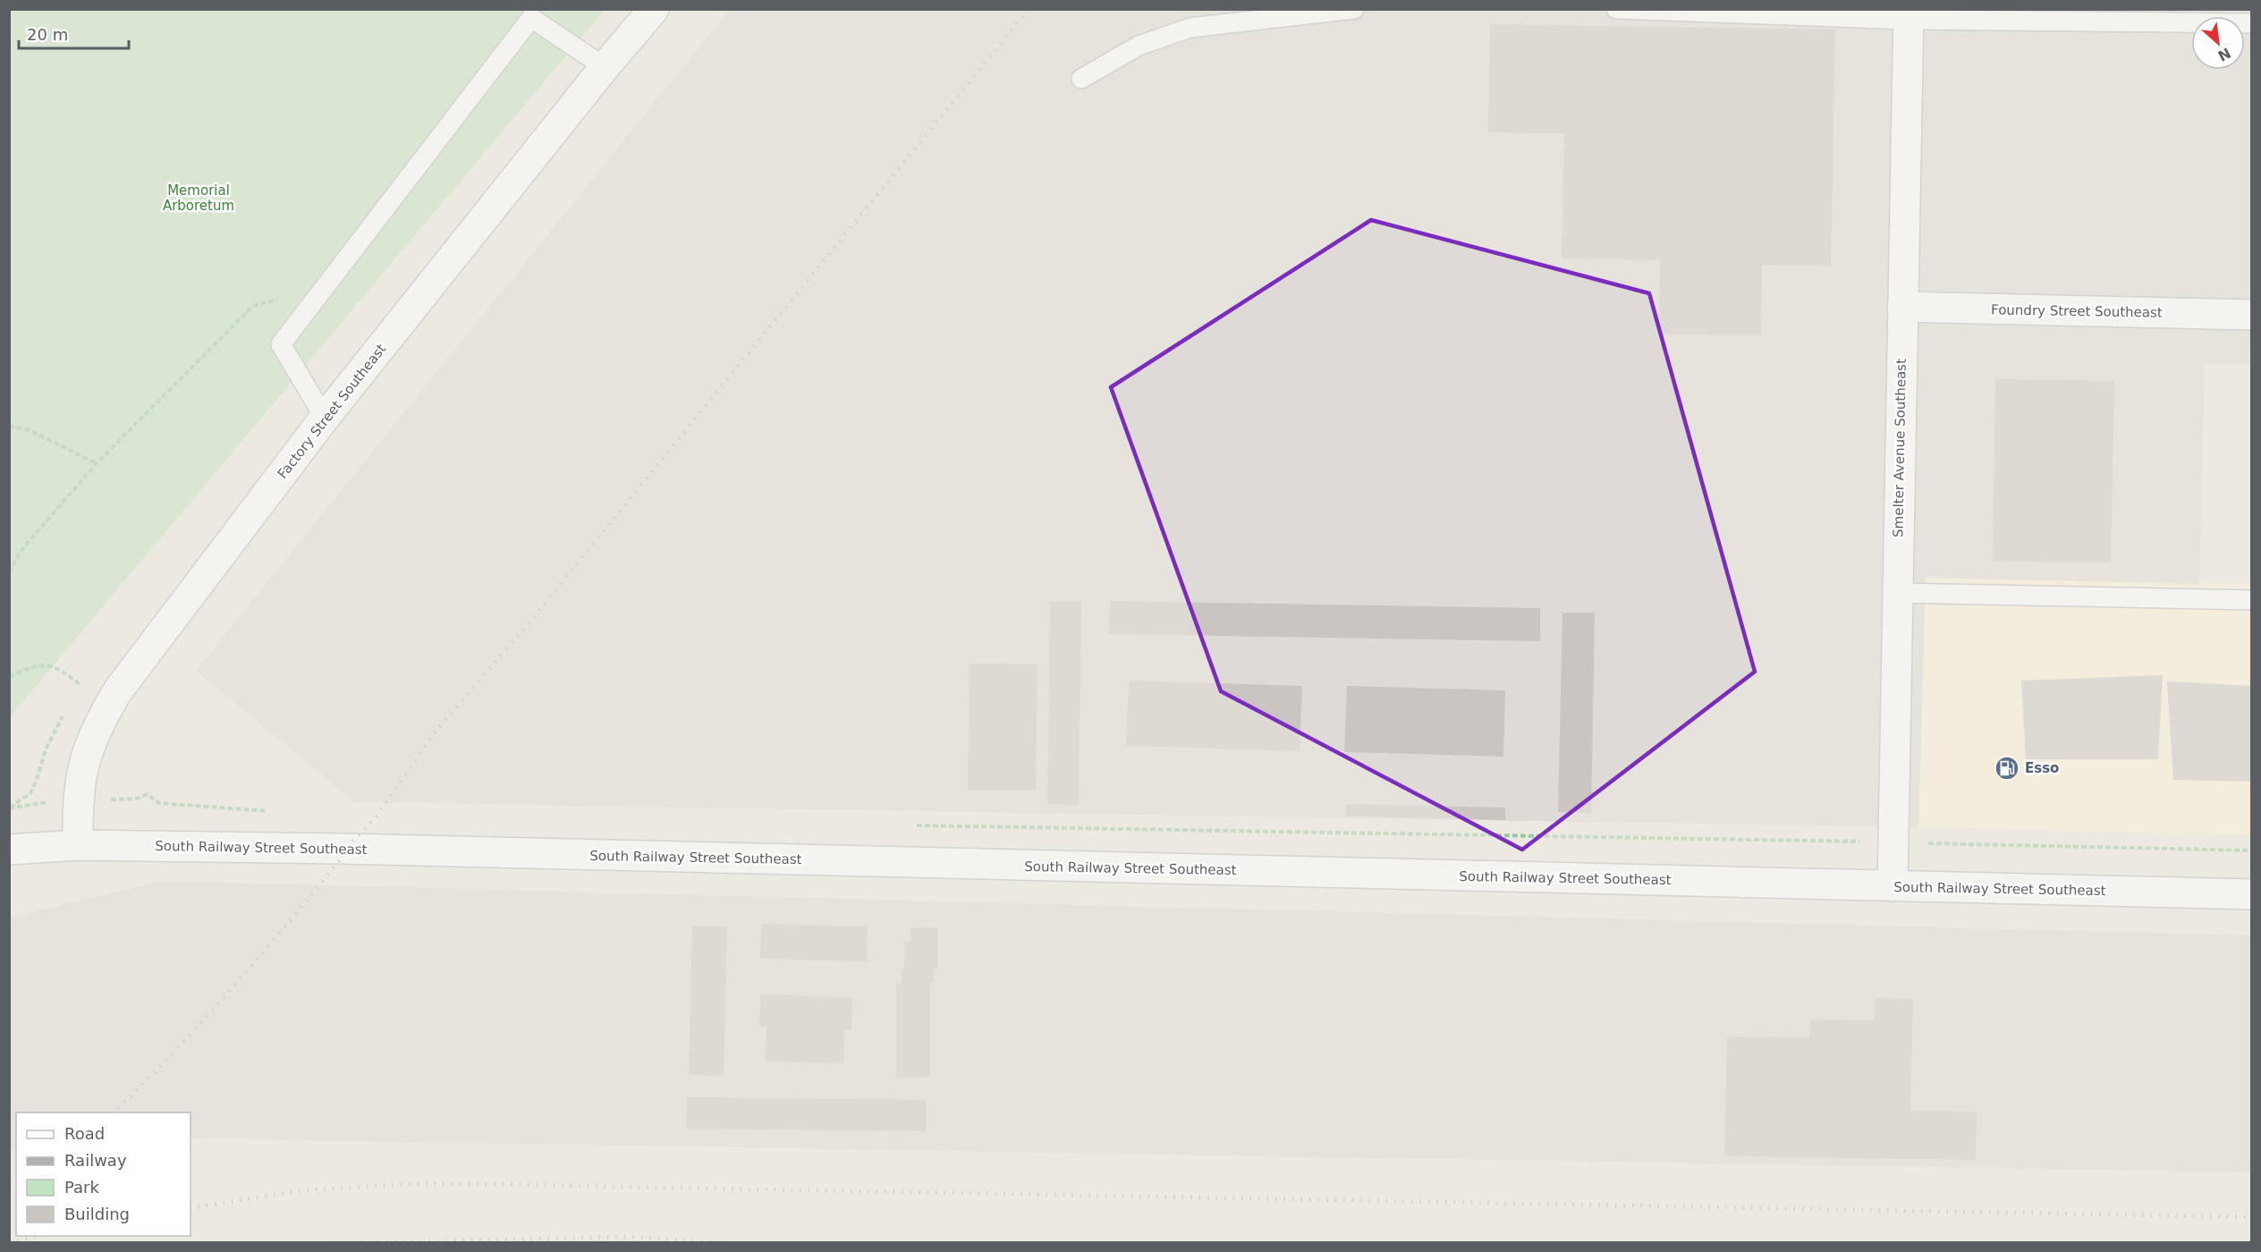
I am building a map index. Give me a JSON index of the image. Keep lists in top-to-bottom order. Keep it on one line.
{"streets":{"street":["Foundry Street Southeast","Factory Street Southeast","Smelter Avenue Southeast","South Railway Street Southeast"]},"crossings":[["Foundry Street Southeast","Smelter Avenue Southeast"],["Factory Street Southeast","South Railway Street Southeast"],["Smelter Avenue Southeast","South Railway Street Southeast"]],"parks":["Memorial Arboretum"],"places":{"fuel station":["Esso"]},"legend":["Road","Railway","Park","Building"],"scale_bar":"20 m","north":"bottom right"}
